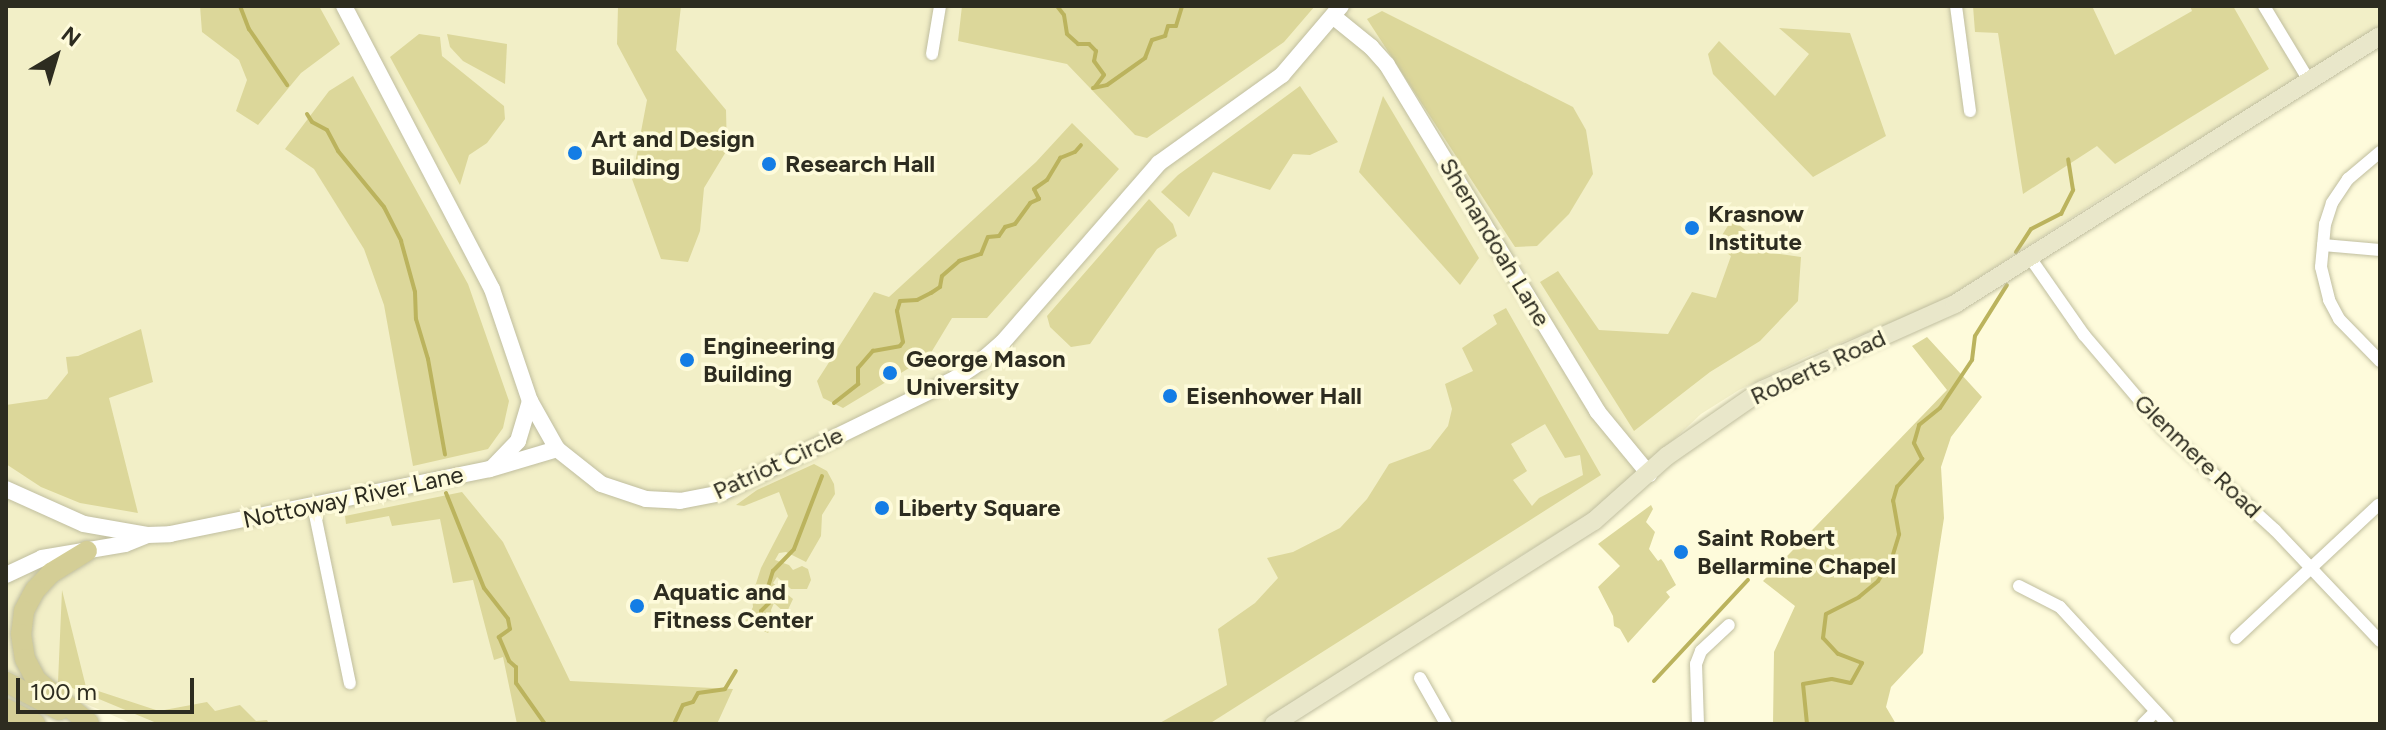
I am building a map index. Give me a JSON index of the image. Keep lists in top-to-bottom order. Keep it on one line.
{"streets":{"main road":["Roberts Road"],"street":["Shenandoah Lane","Glenmere Road","Patriot Circle","Nottoway River Lane"]},"crossings":[["Shenandoah Lane","Roberts Road"],["Shenandoah Lane","Patriot Circle"],["Roberts Road","Glenmere Road"],["Patriot Circle","Nottoway River Lane"]],"places":["Art and Design Building","Research Hall","Krasnow Institute","Engineering Building","George Mason University","Eisenhower Hall","Liberty Square","Saint Robert Bellarmine Chapel","Aquatic and Fitness Center"],"scale_bar":"100 m","north":"top right"}
